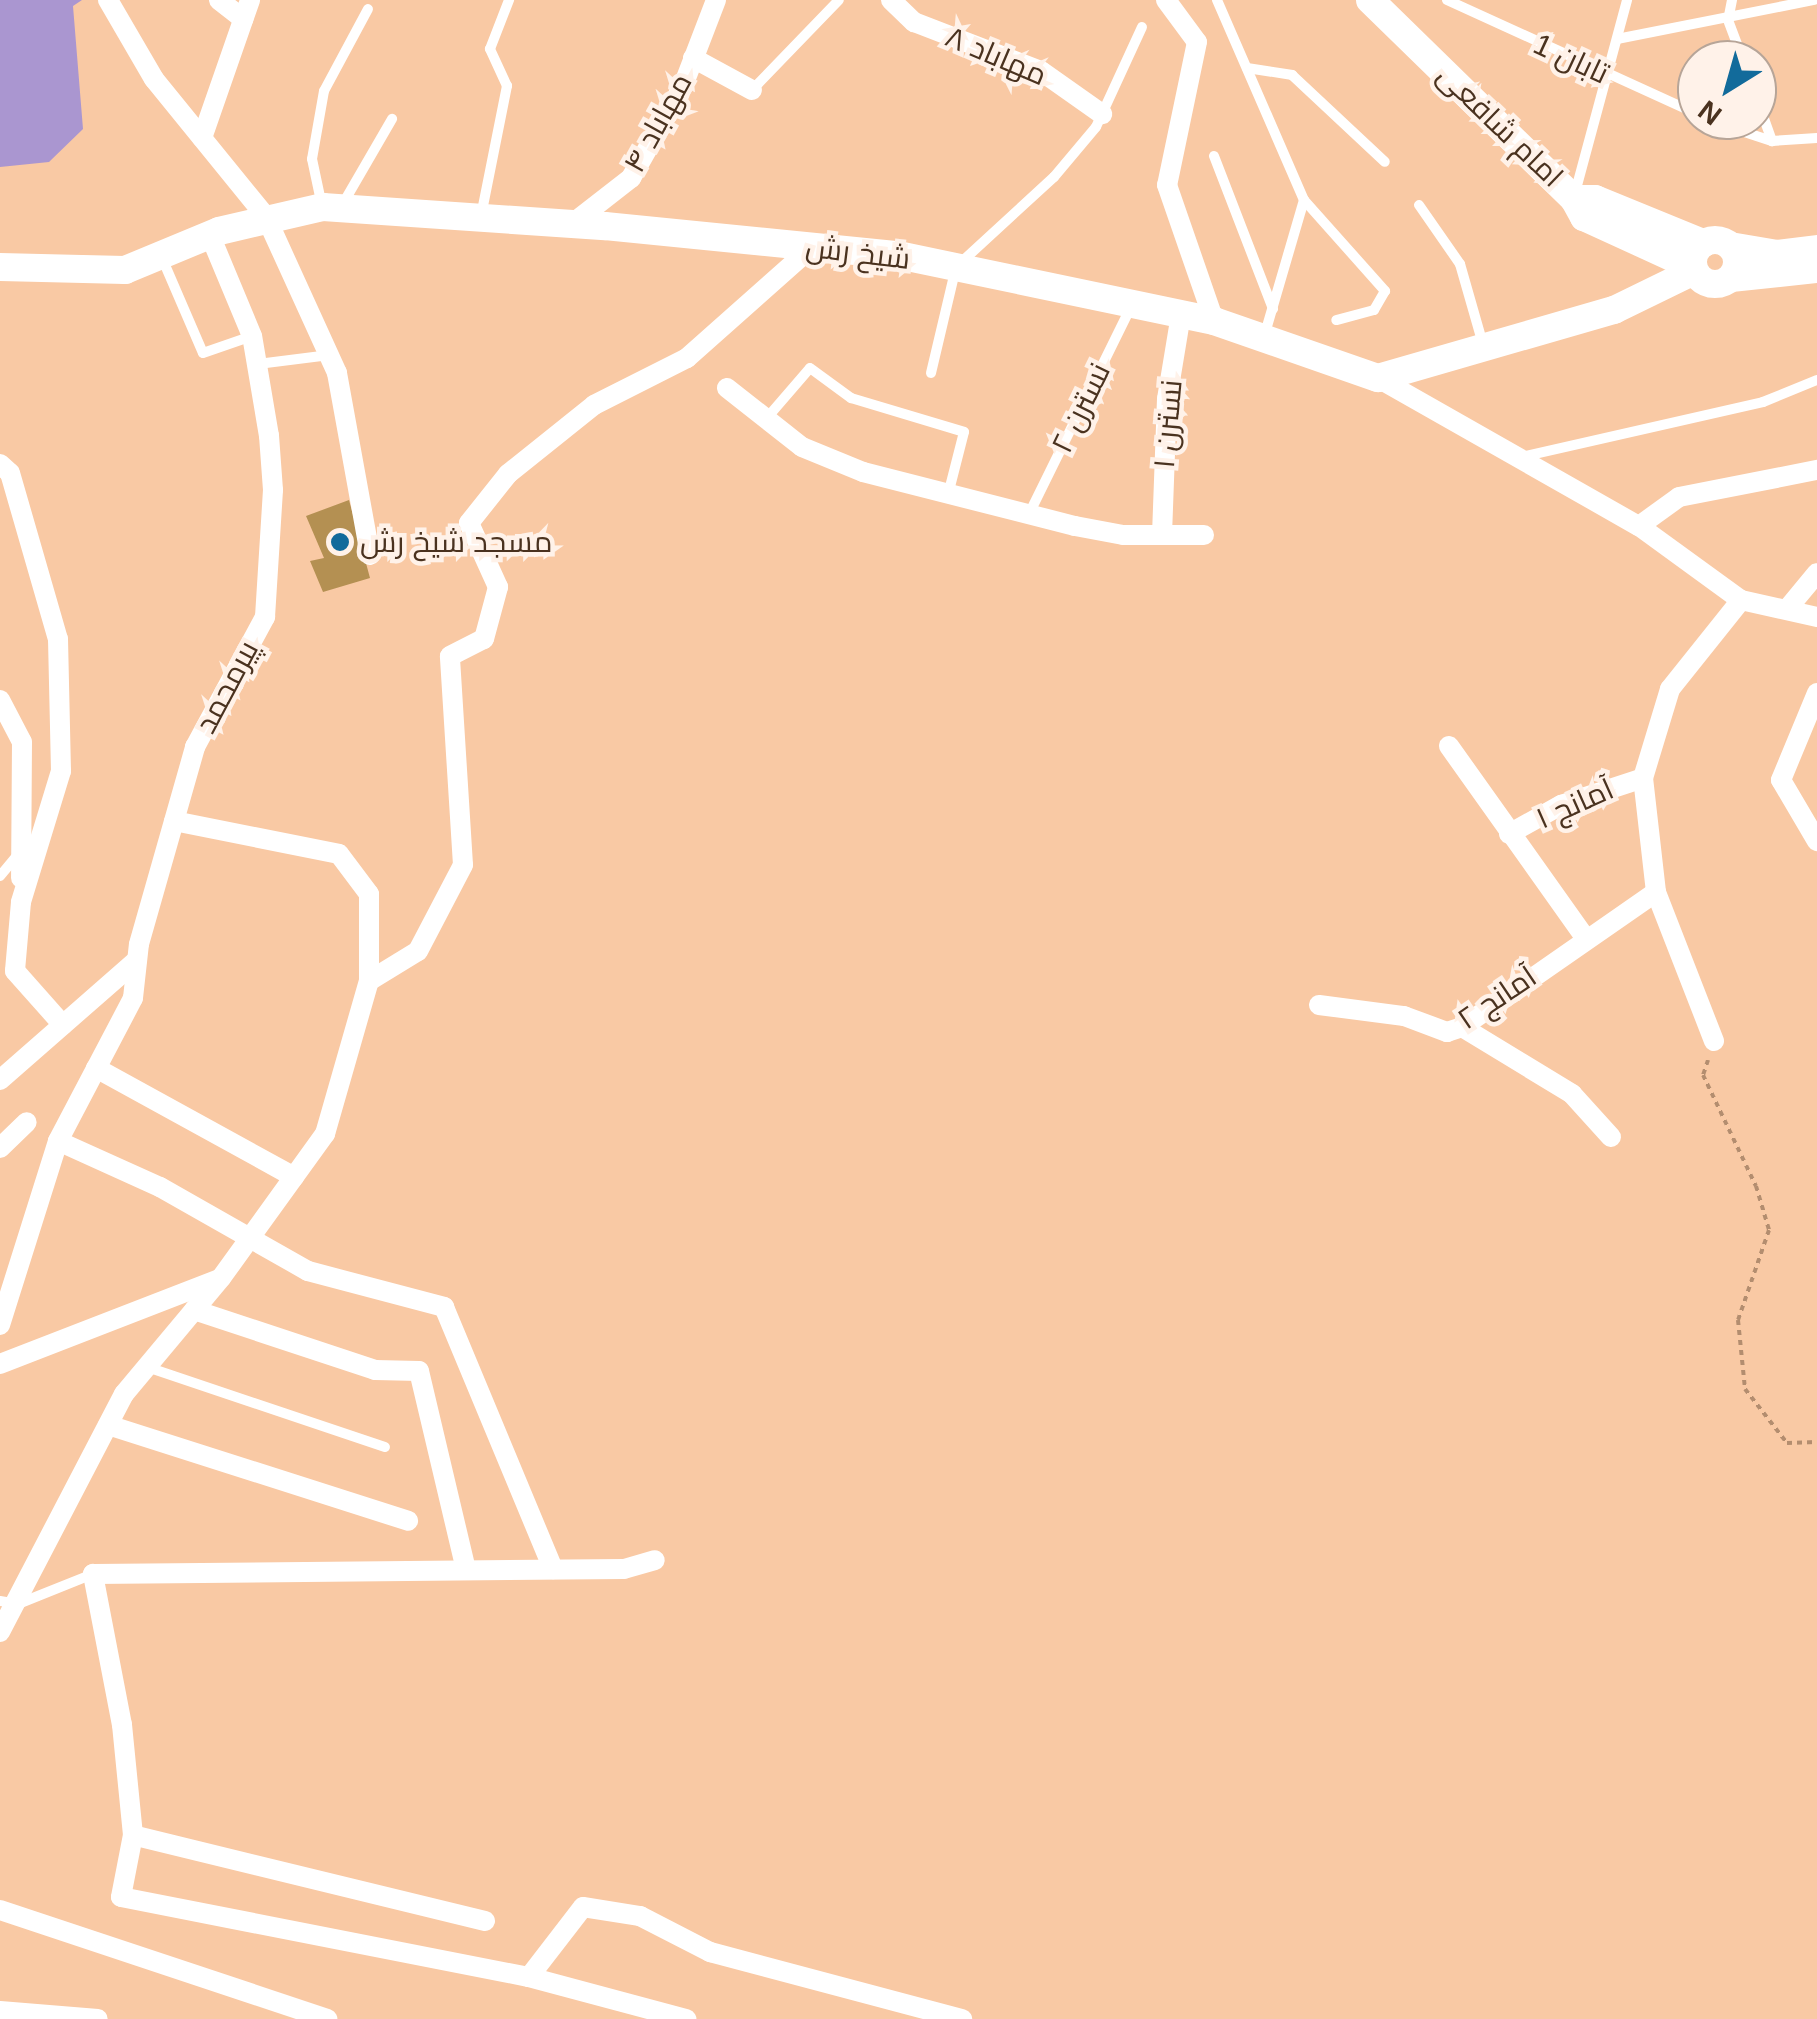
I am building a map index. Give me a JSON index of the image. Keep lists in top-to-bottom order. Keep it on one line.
{"streets":{"street":["مهاباد ۸","مهاباد ۴","امام شافعی","شیخ رش","نسترن ۱","پیرمحمد","آمانج ۱","آمانج ۲"],"lane":["تابان 1","نسترن ۲"]},"crossings":[["مهاباد ۴","شیخ رش"],["شیخ رش","نسترن ۲"],["شیخ رش","نسترن ۱"],["شیخ رش","پیرمحمد"]],"places":["مسجد شیخ رش"],"north":"bottom left"}
